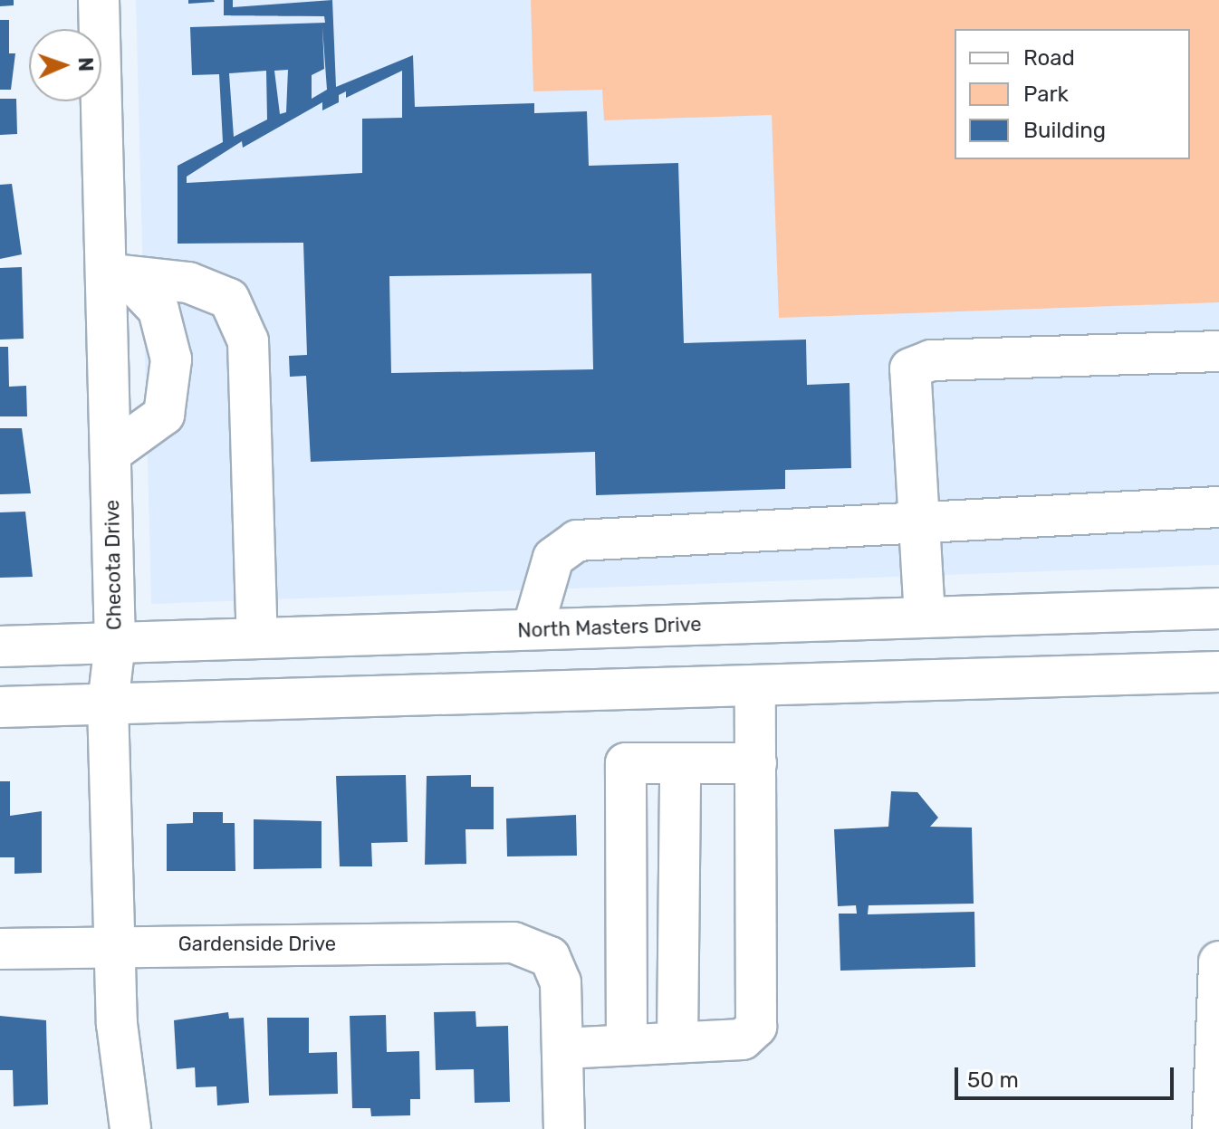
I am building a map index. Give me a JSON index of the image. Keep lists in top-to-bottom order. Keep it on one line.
{"streets":{"main road":["Checota Drive","North Masters Drive","Gardenside Drive"]},"crossings":[["Checota Drive","North Masters Drive"],["Checota Drive","Gardenside Drive"]],"legend":["Road","Park","Building"],"scale_bar":"50 m","north":"right"}
